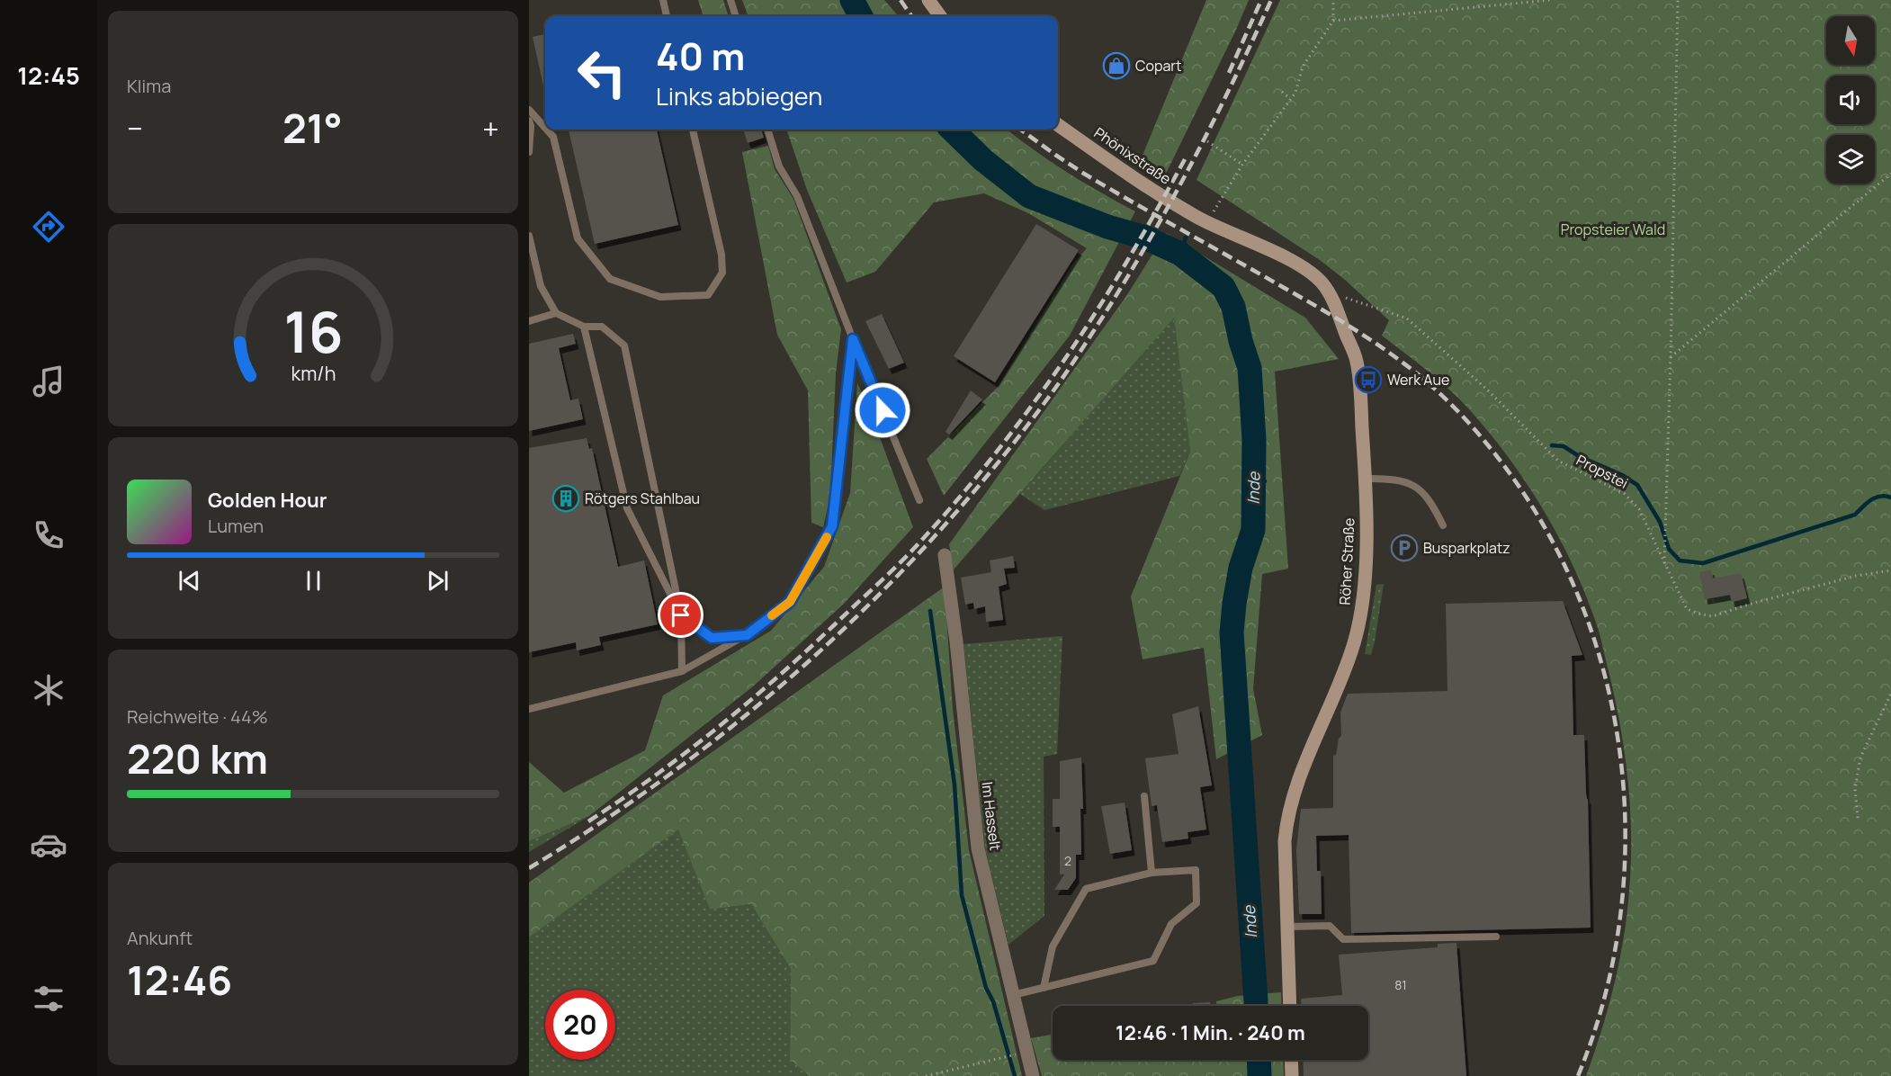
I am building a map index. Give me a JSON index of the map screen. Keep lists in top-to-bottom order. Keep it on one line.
{"streets":{"main road":["Phönixstraße","Röher Straße"],"street":["Im Hasselt"],"path":["Propstei"]},"crossings":[["Phönixstraße","Röher Straße"]],"water":["Inde"],"parks":["Propsteier Wald"],"places":{"shop":["Copart"],"bus stop":["Werk Aue"],"building":["Rötgers Stahlbau"],"parking":["Busparkplatz"]},"house_numbers":["2","81"],"north":"bottom","page":{"tabs":"12:45","tile":["Klima",["Reichweite · 44%","220 km"],["Ankunft","12:46"]],"turn":["40 m","Links abbiegen"],"heat":["−","21°","+"],"song":["Golden Hour","Lumen"],"limit":"20","trip":"12:46 · 1 Min. · 240 m","gauge":["16","km/h"]}}
